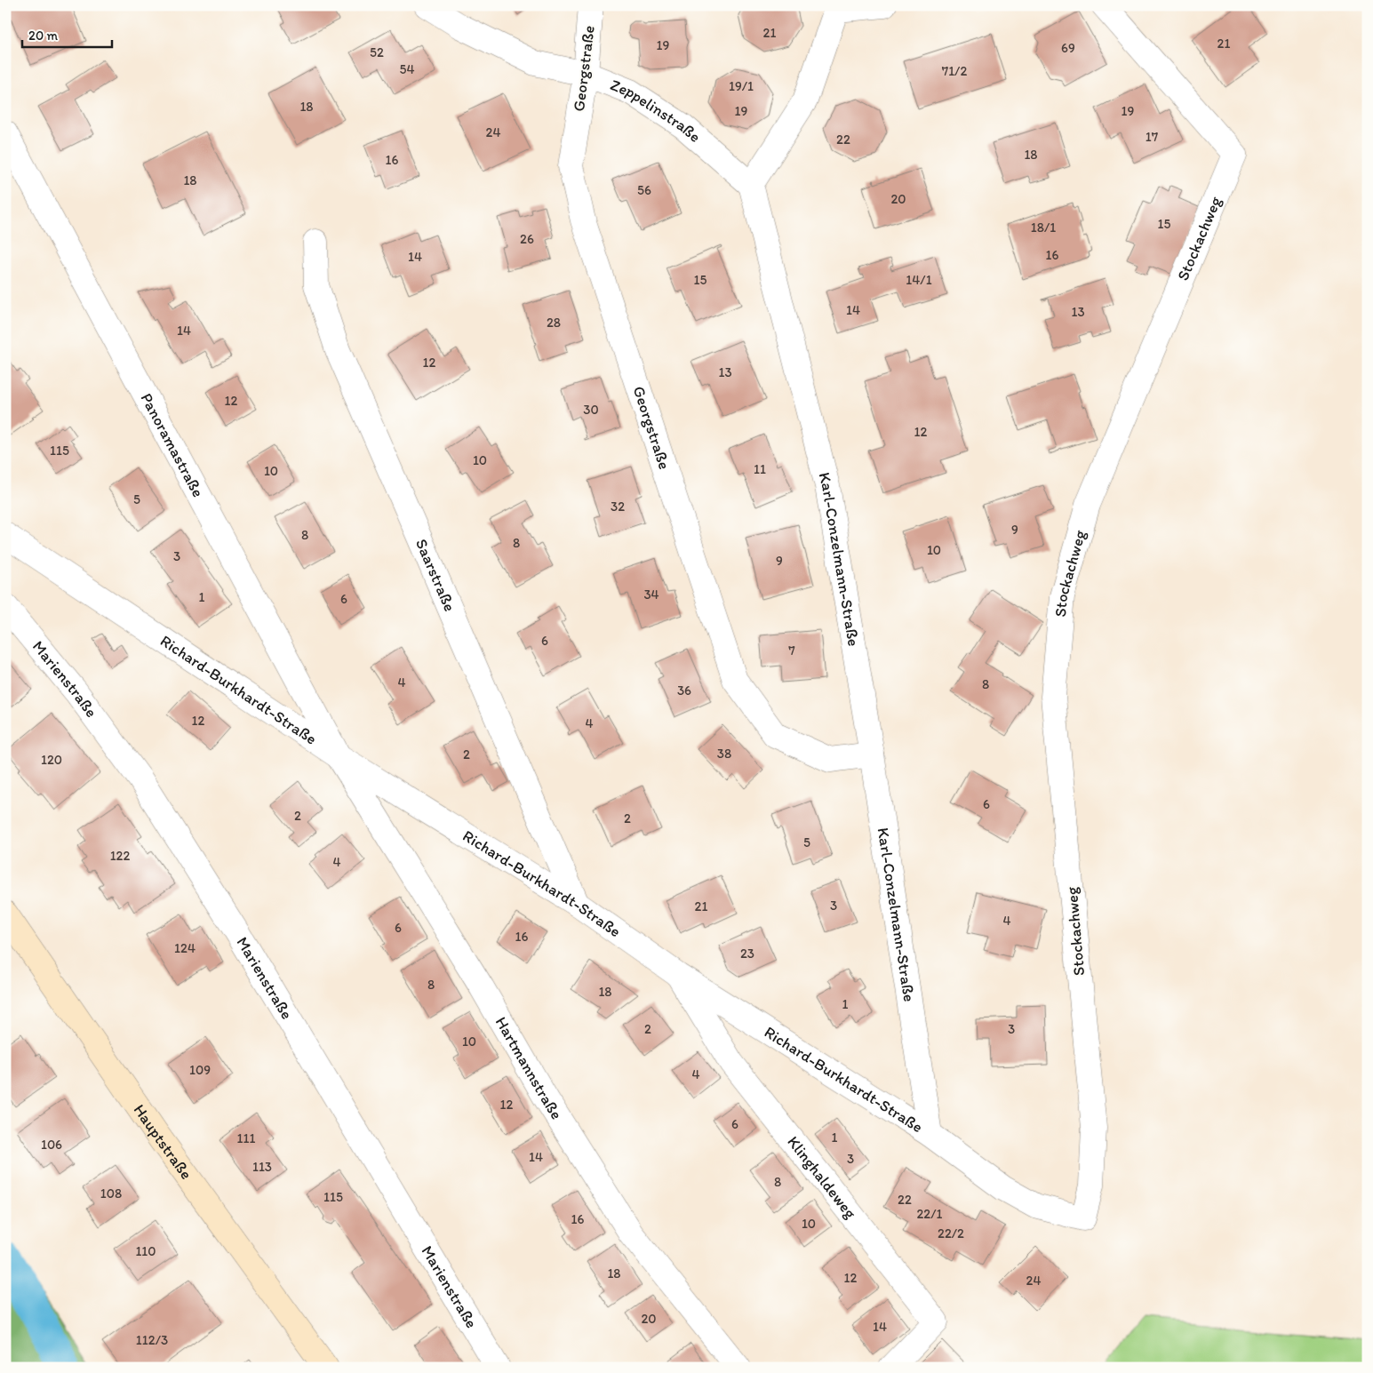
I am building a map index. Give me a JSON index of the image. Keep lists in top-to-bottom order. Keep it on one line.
{"streets":{"main road":["Hauptstraße"],"street":["Georgstraße","Zeppelinstraße","Stockachweg","Panoramastraße","Karl-Conzelmann-Straße","Saarstraße","Marienstraße","Richard-Burkhardt-Straße","Hartmannstraße","Klinghaldeweg"]},"crossings":[["Georgstraße","Zeppelinstraße"],["Georgstraße","Karl-Conzelmann-Straße"],["Zeppelinstraße","Karl-Conzelmann-Straße"],["Stockachweg","Richard-Burkhardt-Straße"],["Panoramastraße","Richard-Burkhardt-Straße"],["Panoramastraße","Hartmannstraße"],["Karl-Conzelmann-Straße","Richard-Burkhardt-Straße"],["Saarstraße","Richard-Burkhardt-Straße"],["Richard-Burkhardt-Straße","Hartmannstraße"],["Richard-Burkhardt-Straße","Klinghaldeweg"]],"house_numbers":["21","21","19","69","52","54","71/2","19/1","18","19","19","24","17","22","18","16","18","56","20","15","18/1","26","16","14","15","14/1","14","13","28","14","12","13","12","30","12","115","10","11","10","5","32","9","8","8","10","3","9","34","1","6","6","7","4","8","36","12","4","38","2","120","6","2","2","5","122","4","3","21","4","6","16","124","23","8","18","1","2","3","10","109","4","12","6","1","111","106","14","3","113","8","108","115","22","22/1","16","10","22/2","110","18","12","24","20","14","112/3"],"scale_bar":"20 m"}
